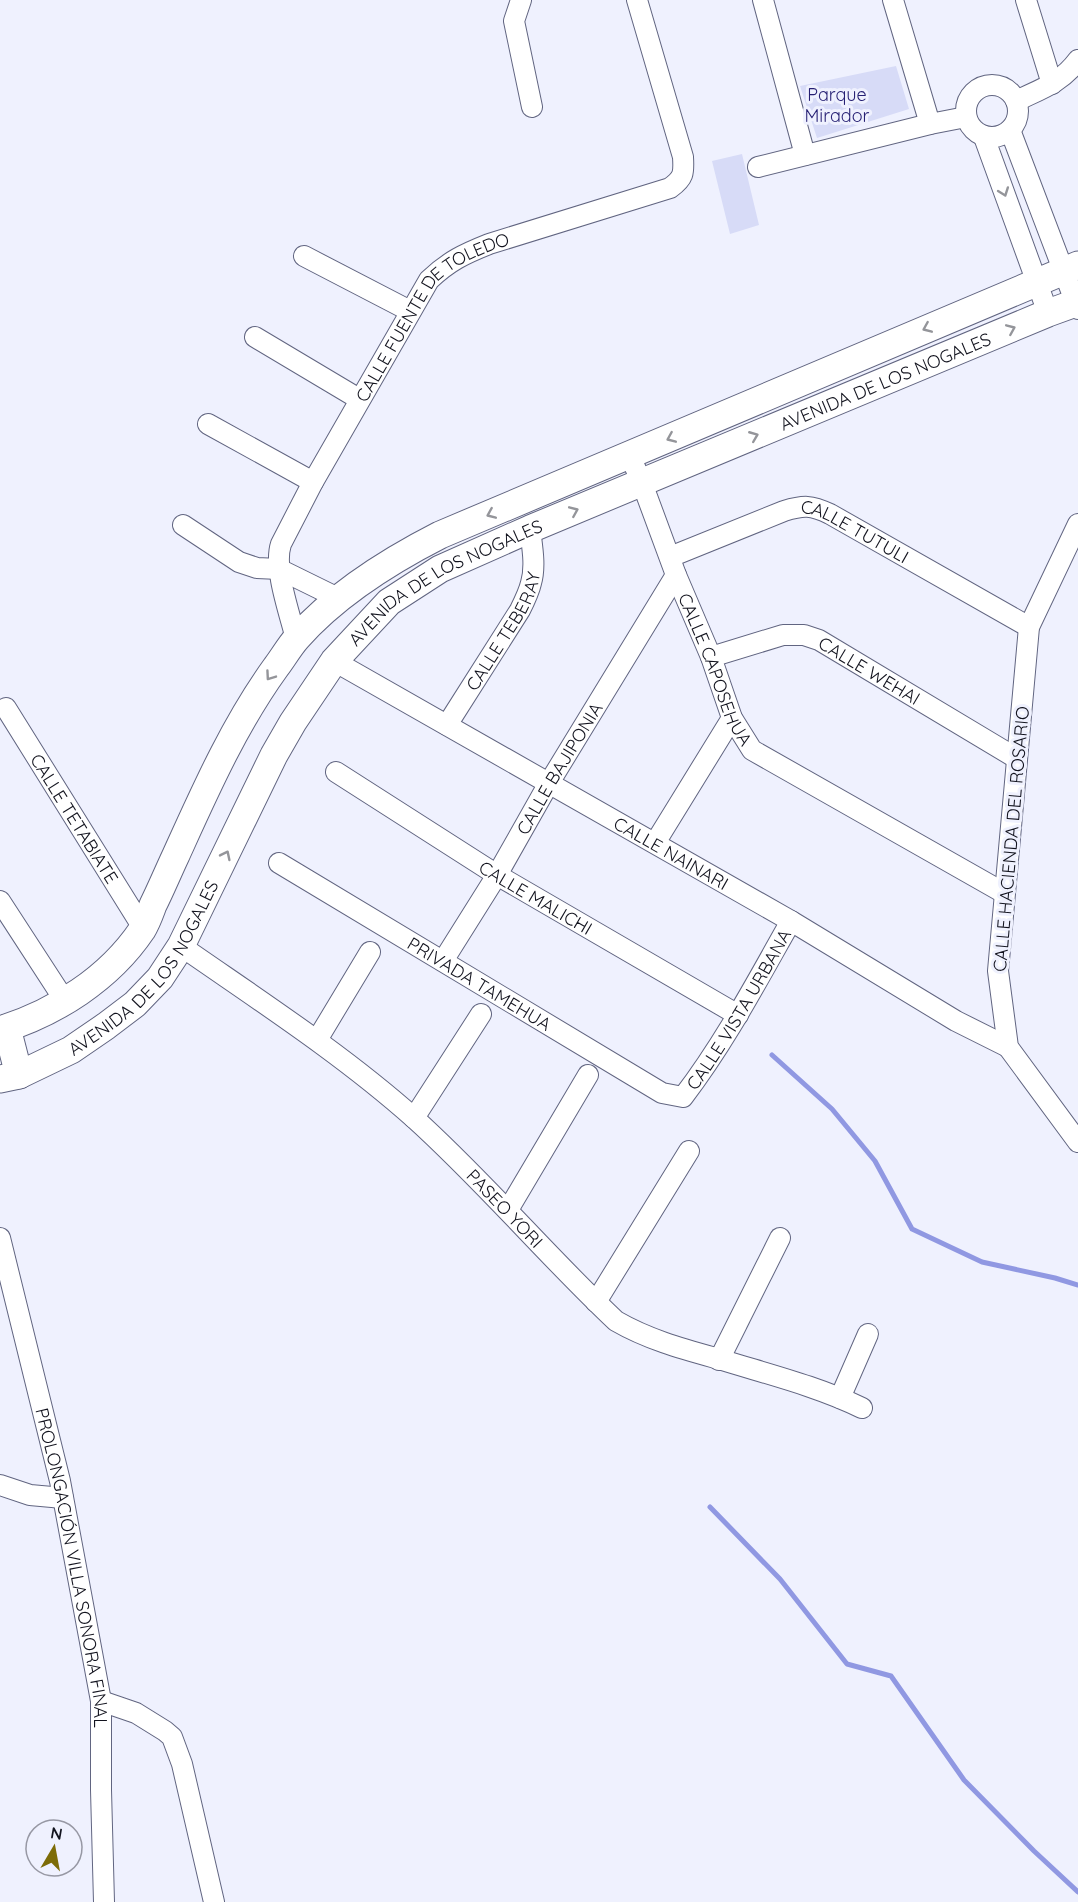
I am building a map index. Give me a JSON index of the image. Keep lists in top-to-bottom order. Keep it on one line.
{"streets":{"main road":["AVENIDA DE LOS NOGALES"],"street":["CALLE FUENTE DE TOLEDO","CALLE TUTULI","CALLE TEBERAY","CALLE CAPOSEHUA","CALLE WEHAI","CALLE BAJIPONIA","CALLE TETABIATE","CALLE HACIENDA DEL ROSARIO","CALLE NAINARI","CALLE MALICHI","PRIVADA TAMEHUA","CALLE VISTA URBANA","PASEO YORI","PROLONGACIÓN VILLA SONORA FINAL"]},"crossings":[["CALLE FUENTE DE TOLEDO","AVENIDA DE LOS NOGALES"],["AVENIDA DE LOS NOGALES","CALLE TEBERAY"],["AVENIDA DE LOS NOGALES","CALLE CAPOSEHUA"],["AVENIDA DE LOS NOGALES","CALLE TETABIATE"],["AVENIDA DE LOS NOGALES","CALLE NAINARI"],["AVENIDA DE LOS NOGALES","PASEO YORI"],["CALLE TUTULI","CALLE CAPOSEHUA"],["CALLE TUTULI","CALLE BAJIPONIA"],["CALLE TUTULI","CALLE HACIENDA DEL ROSARIO"],["CALLE TEBERAY","CALLE NAINARI"],["CALLE CAPOSEHUA","CALLE WEHAI"],["CALLE CAPOSEHUA","CALLE BAJIPONIA"],["CALLE CAPOSEHUA","CALLE HACIENDA DEL ROSARIO"],["CALLE WEHAI","CALLE HACIENDA DEL ROSARIO"],["CALLE BAJIPONIA","CALLE NAINARI"],["CALLE BAJIPONIA","CALLE MALICHI"],["CALLE BAJIPONIA","PRIVADA TAMEHUA"],["CALLE HACIENDA DEL ROSARIO","CALLE NAINARI"],["CALLE NAINARI","CALLE VISTA URBANA"],["CALLE MALICHI","CALLE VISTA URBANA"],["PRIVADA TAMEHUA","CALLE VISTA URBANA"]],"parks":["Parque Mirador"],"north":"top"}
